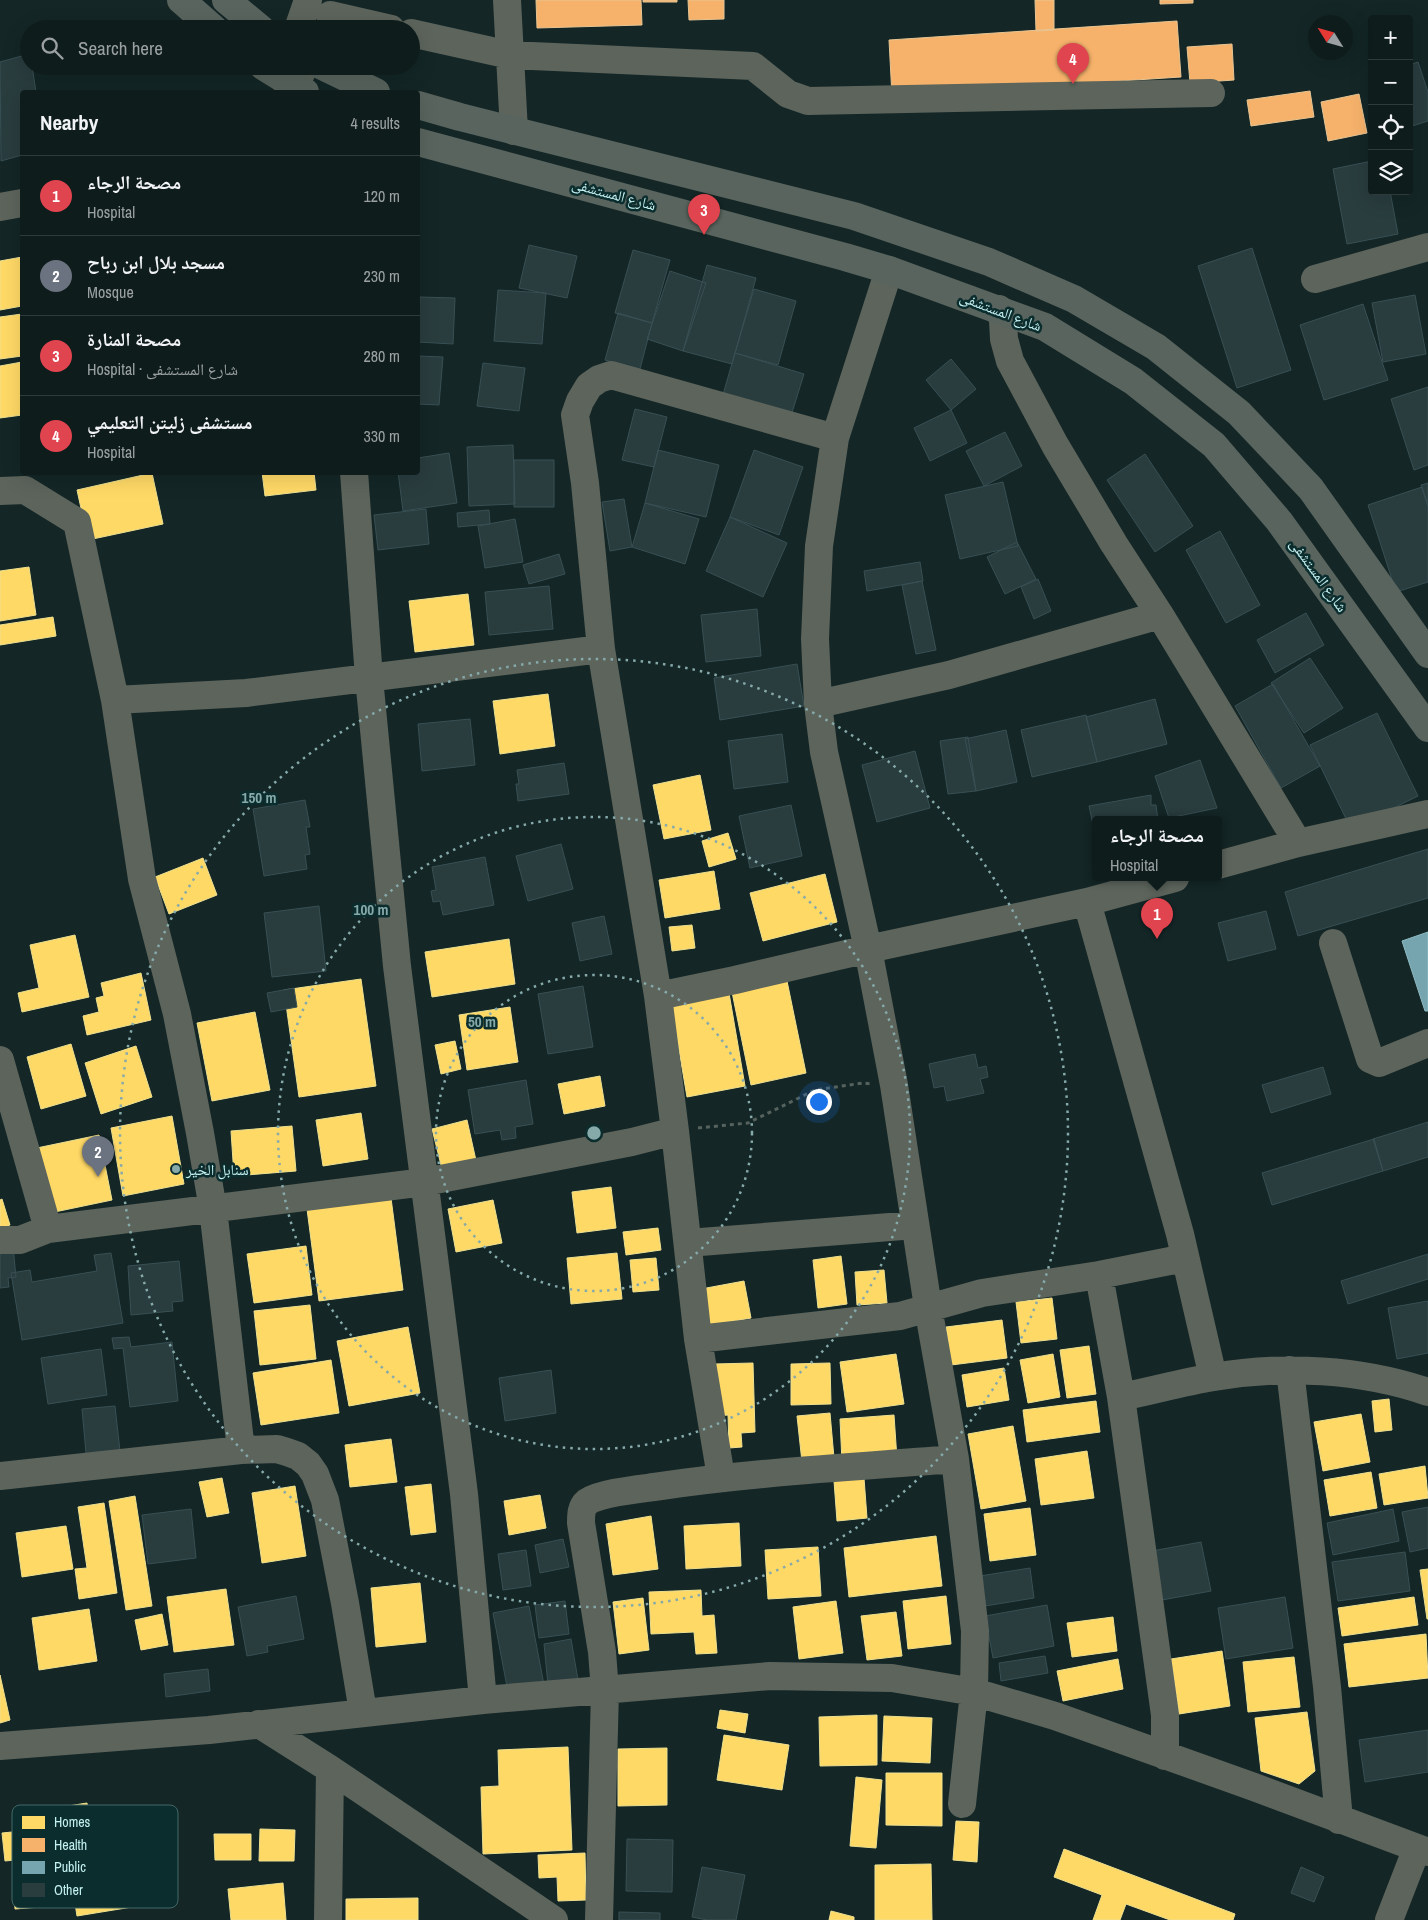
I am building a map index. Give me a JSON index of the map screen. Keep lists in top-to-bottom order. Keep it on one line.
{"streets":{"main road":["شارع المستشفى"]},"places":["سنابل الخير"],"legend":["Homes","Health","Public","Other"],"north":"top left","page":{"map_buttons":["+","−"],"search":"Search here","pins":["4","3","1","2"],"heading":["Nearby","4 results"],"list":[{"mark":"1","name":"مصحة الرجاء","note":"Hospital","value":"120 m"},{"mark":"2","name":"مسجد بلال ابن رباح","note":"Mosque","value":"230 m"},{"mark":"3","name":"مصحة المنارة","note":"Hospital · شارع المستشفى","value":"280 m"},{"mark":"4","name":"مستشفى زليتن التعليمي","note":"Hospital","value":"330 m"}],"popup":["مصحة الرجاء","Hospital"]},"rings":["150 m","100 m","50 m"]}
